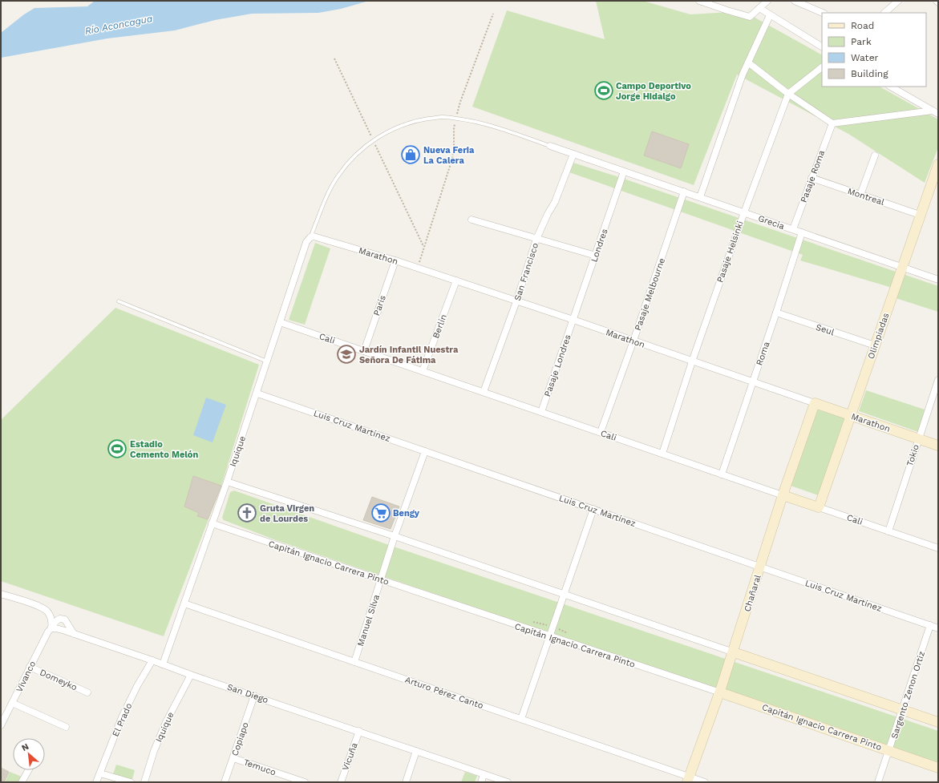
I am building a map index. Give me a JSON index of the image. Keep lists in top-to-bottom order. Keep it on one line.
{"streets":{"street":["Pasaje Roma","Montreal","Grecia","Londres","Pasaje Helsinki","Marathon","San Francisco","Pasaje Melbourne","París","Berlín","Seul","Olimpíadas","Cali","Roma","Pasaje Londres","Luis Cruz Martínez","Iquique","Tokio","Capitán Ignacio Carrera Pinto","Chañaral","Manuel Silva","Vivanco","Domeyko","Arturo Pérez Canto","San Diego","Sargento Zenon Ortiz","El Prado","Copiapo","Vicuña","Temuco"]},"crossings":[["Pasaje Roma","Montreal"],["Pasaje Roma","Grecia"],["Montreal","Olimpíadas"],["Grecia","Londres"],["Grecia","Pasaje Helsinki"],["Grecia","San Francisco"],["Grecia","Pasaje Melbourne"],["Grecia","Olimpíadas"],["Grecia","Roma"],["Londres","Marathon"],["Londres","Pasaje Londres"],["Pasaje Helsinki","Marathon"],["Pasaje Helsinki","Cali"],["Marathon","San Francisco"],["Marathon","Pasaje Melbourne"],["Marathon","París"],["Marathon","Berlín"],["Marathon","Olimpíadas"],["Marathon","Roma"],["Marathon","Pasaje Londres"],["Marathon","Iquique"],["Marathon","Tokio"],["Marathon","Chañaral"],["San Francisco","Cali"],["Pasaje Melbourne","Cali"],["París","Cali"],["Berlín","Cali"],["Seul","Olimpíadas"],["Seul","Roma"],["Olimpíadas","Cali"],["Cali","Roma"],["Cali","Pasaje Londres"],["Cali","Iquique"],["Cali","Tokio"],["Cali","Chañaral"],["Luis Cruz Martínez","Iquique"],["Luis Cruz Martínez","Chañaral"],["Luis Cruz Martínez","Manuel Silva"],["Luis Cruz Martínez","Sargento Zenon Ortiz"],["Iquique","Capitán Ignacio Carrera Pinto"],["Iquique","Arturo Pérez Canto"],["Iquique","San Diego"],["Capitán Ignacio Carrera Pinto","Chañaral"],["Capitán Ignacio Carrera Pinto","Manuel Silva"],["Capitán Ignacio Carrera Pinto","Sargento Zenon Ortiz"],["Chañaral","Arturo Pérez Canto"],["Manuel Silva","Arturo Pérez Canto"],["Vivanco","Domeyko"],["Vivanco","San Diego"],["San Diego","El Prado"],["San Diego","Copiapo"],["San Diego","Vicuña"],["Copiapo","Temuco"]],"water":["Río Aconcagua"],"places":{"sports":["Campo Deportivo Jorge Hidalgo","Estadio Cemento Melón"],"shop":["Nueva Feria La Calera"],"school or university":["Jardín Infantil Nuestra Señora De Fátima"],"church":["Gruta Virgen de Lourdes"],"supermarket":["Bengy"]},"legend":["Road","Park","Water","Building"],"north":"top left"}
